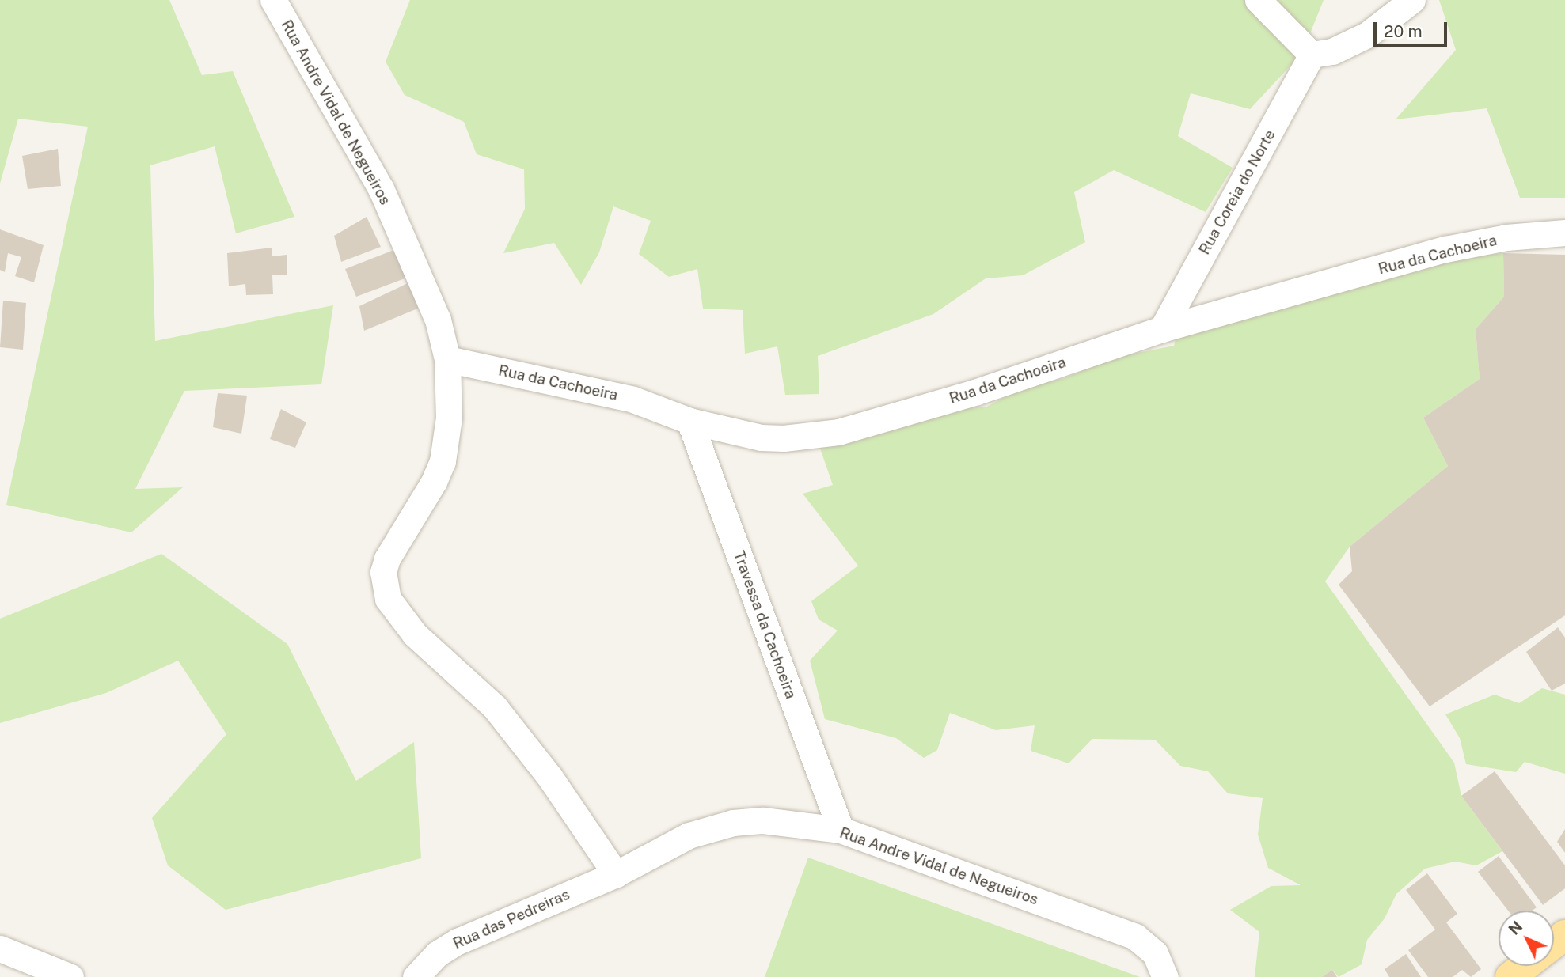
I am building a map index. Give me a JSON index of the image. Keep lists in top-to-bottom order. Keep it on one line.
{"streets":{"street":["Rua Andre Vidal de Negueiros","Rua Coreia do Norte","Rua da Cachoeira","Travessa da Cachoeira","Rua das Pedreiras"]},"crossings":[["Rua Andre Vidal de Negueiros","Rua da Cachoeira"],["Rua Andre Vidal de Negueiros","Travessa da Cachoeira"],["Rua Andre Vidal de Negueiros","Rua das Pedreiras"],["Rua Coreia do Norte","Rua da Cachoeira"],["Rua da Cachoeira","Travessa da Cachoeira"]],"scale_bar":"20 m","north":"top left"}
